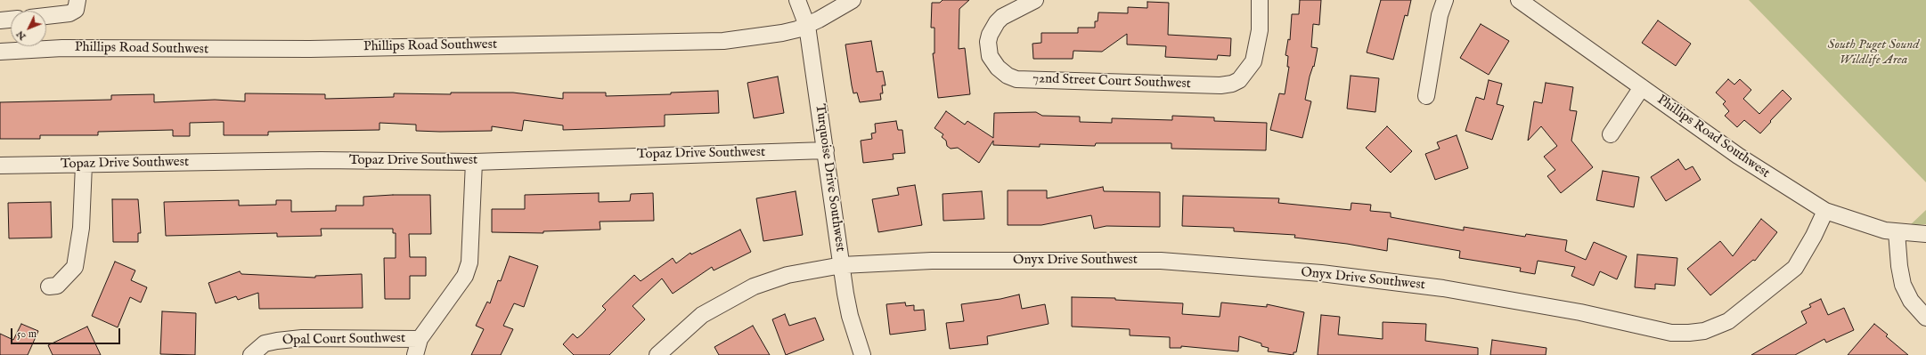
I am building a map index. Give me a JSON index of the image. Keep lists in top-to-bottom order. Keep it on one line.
{"streets":{"street":["Phillips Road Southwest","72nd Street Court Southwest","Topaz Drive Southwest","Turquoise Drive Southwest","Onyx Drive Southwest","Opal Court Southwest"]},"crossings":[["Phillips Road Southwest","Turquoise Drive Southwest"],["Phillips Road Southwest","Onyx Drive Southwest"],["Topaz Drive Southwest","Turquoise Drive Southwest"],["Turquoise Drive Southwest","Onyx Drive Southwest"]],"parks":["South Puget Sound Wildlife Area"],"scale_bar":"50 m","north":"bottom left"}
